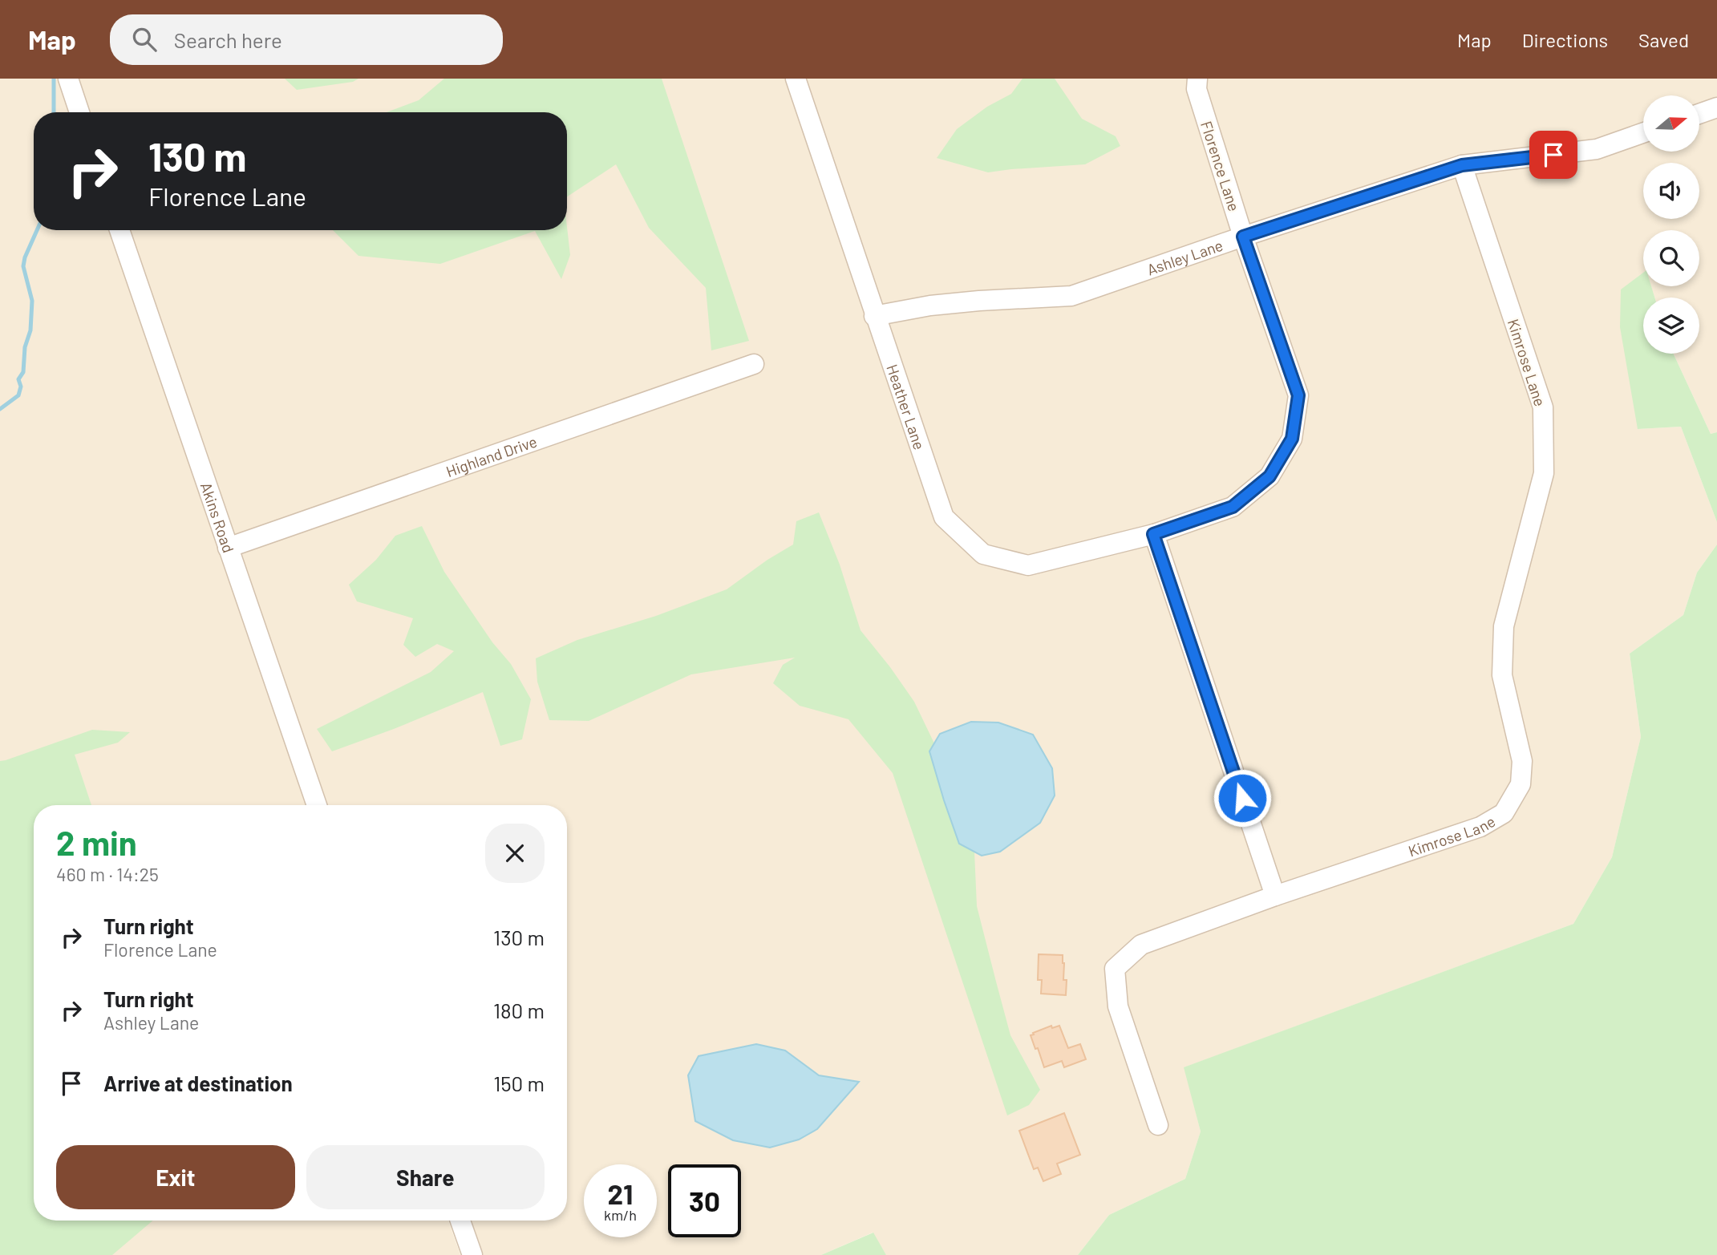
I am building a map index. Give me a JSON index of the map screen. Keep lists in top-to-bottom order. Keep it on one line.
{"streets":{"street":["Florence Lane","Ashley Lane","Kimrose Lane","Heather Lane","Highland Drive","Akins Road"]},"crossings":[["Florence Lane","Ashley Lane"],["Florence Lane","Heather Lane"],["Ashley Lane","Kimrose Lane"],["Ashley Lane","Heather Lane"],["Highland Drive","Akins Road"]],"north":"right","page":{"header":"Map","search":"Search here","nav":["Map","Directions","Saved"],"turn":["130 m","Florence Lane"],"heading":["2 min","460 m · 14:25"],"list":[{"name":"Turn right","note":"Florence Lane","value":"130 m"},{"name":"Turn right","note":"Ashley Lane","value":"180 m"},{"name":"Arrive at destination","value":"150 m"}],"buttons":["Exit","Share"],"speed":"21 km/h","limit":"30"}}
